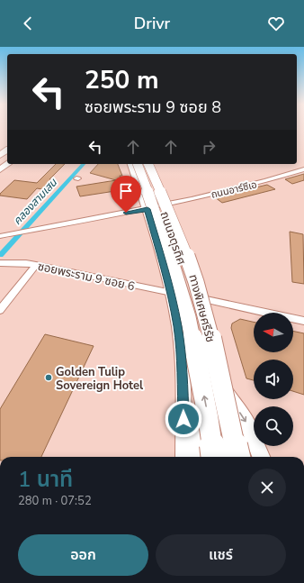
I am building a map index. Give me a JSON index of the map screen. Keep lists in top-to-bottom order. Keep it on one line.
{"streets":{"highway":["ทางพิเศษศรีรัช"],"main road":["ถนนจตุรทิศ"],"street":["ถนนอาร์ซีเอ","ซอยพระราม 9 ซอย 6"]},"crossings":[["ถนนอาร์ซีเอ","ถนนจตุรทิศ"],["ถนนจตุรทิศ","ซอยพระราม 9 ซอย 6"]],"water":["คลองสามเสน"],"places":["Golden Tulip Sovereign Hotel"],"north":"left","page":{"header":"Drivr","turn":["250 m","ซอยพระราม 9 ซอย 8"],"heading":["1 นาที","280 m · 07:52"],"buttons":["ออก","แชร์"]}}
